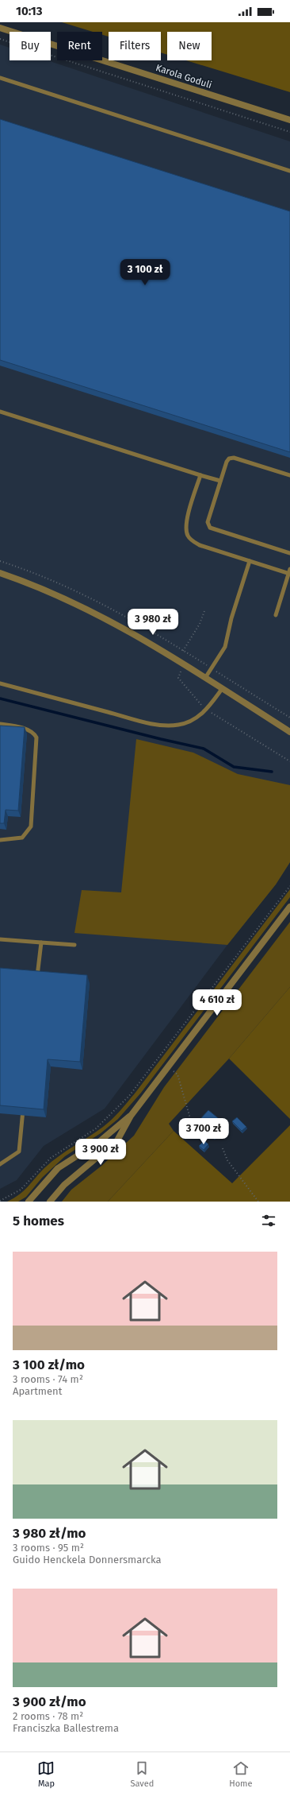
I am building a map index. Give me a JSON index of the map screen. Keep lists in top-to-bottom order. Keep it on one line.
{"streets":{"street":["Karola Goduli"]},"page":{"status":"10:13","chip":["Buy","Rent","Filters","New"],"price":["3 100 zł","3 980 zł","4 610 zł","3 700 zł","3 900 zł"],"heading":"5 homes","list":[{"name":"3 100 zł/mo","note":"3 rooms · 74 m² · Apartment"},{"name":"3 980 zł/mo","note":"3 rooms · 95 m² · Guido Henckela Donnersmarcka"},{"name":"3 900 zł/mo","note":"2 rooms · 78 m² · Franciszka Ballestrema"}],"tabs":["Map","Saved","Home"]}}
